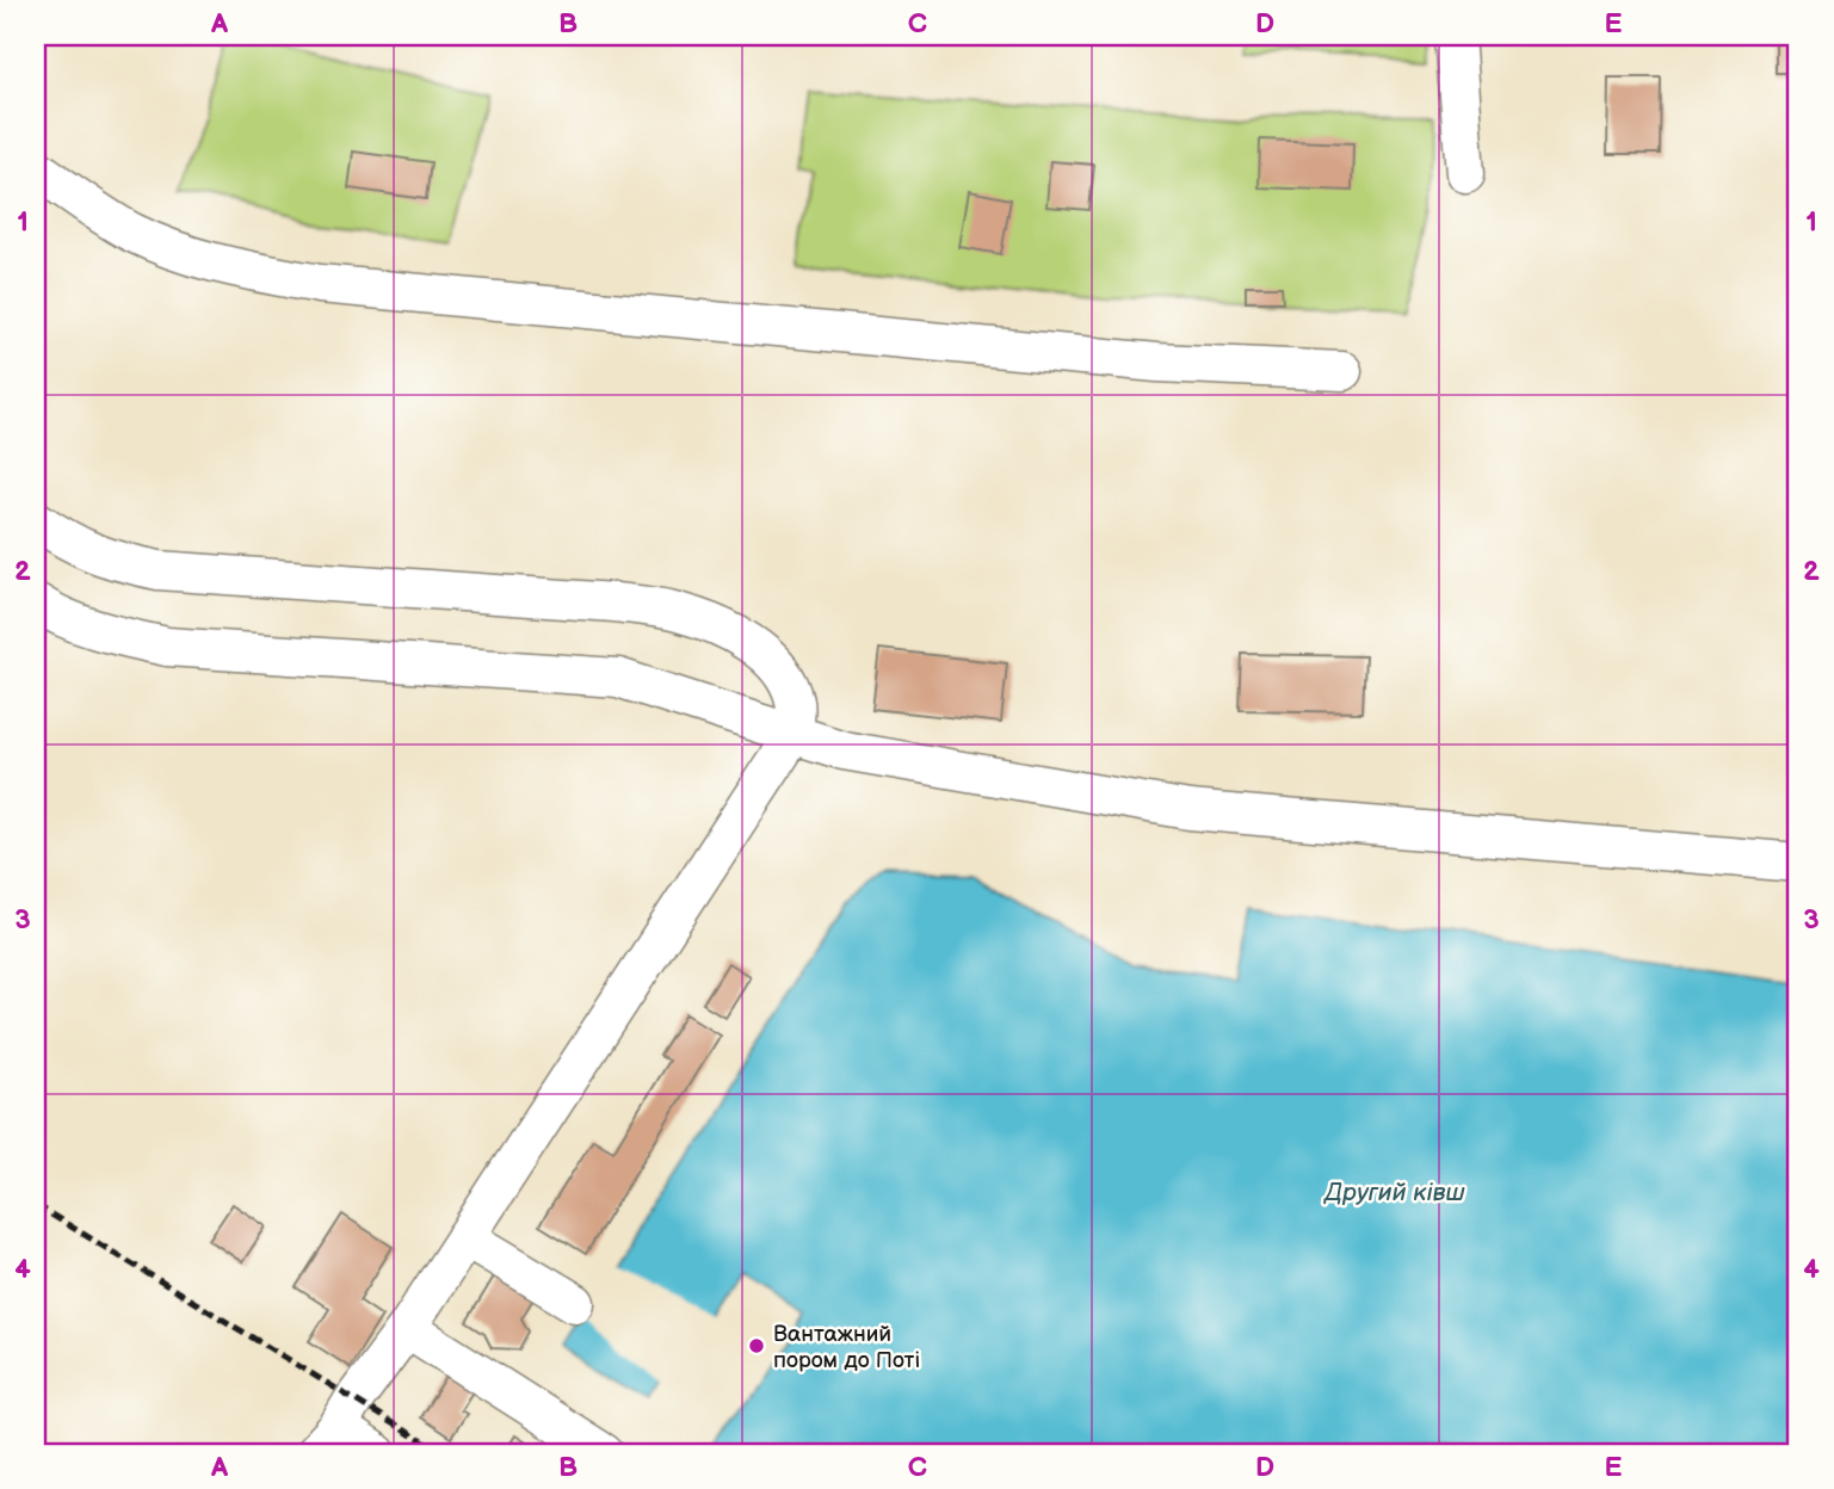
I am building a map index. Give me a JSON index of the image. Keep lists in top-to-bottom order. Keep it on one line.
{"water":["Другий ківш"],"places":["Вантажний пором до Поті"],"grid":{"columns":["A","B","C","D","E"],"rows":["1","2","3","4"]}}
